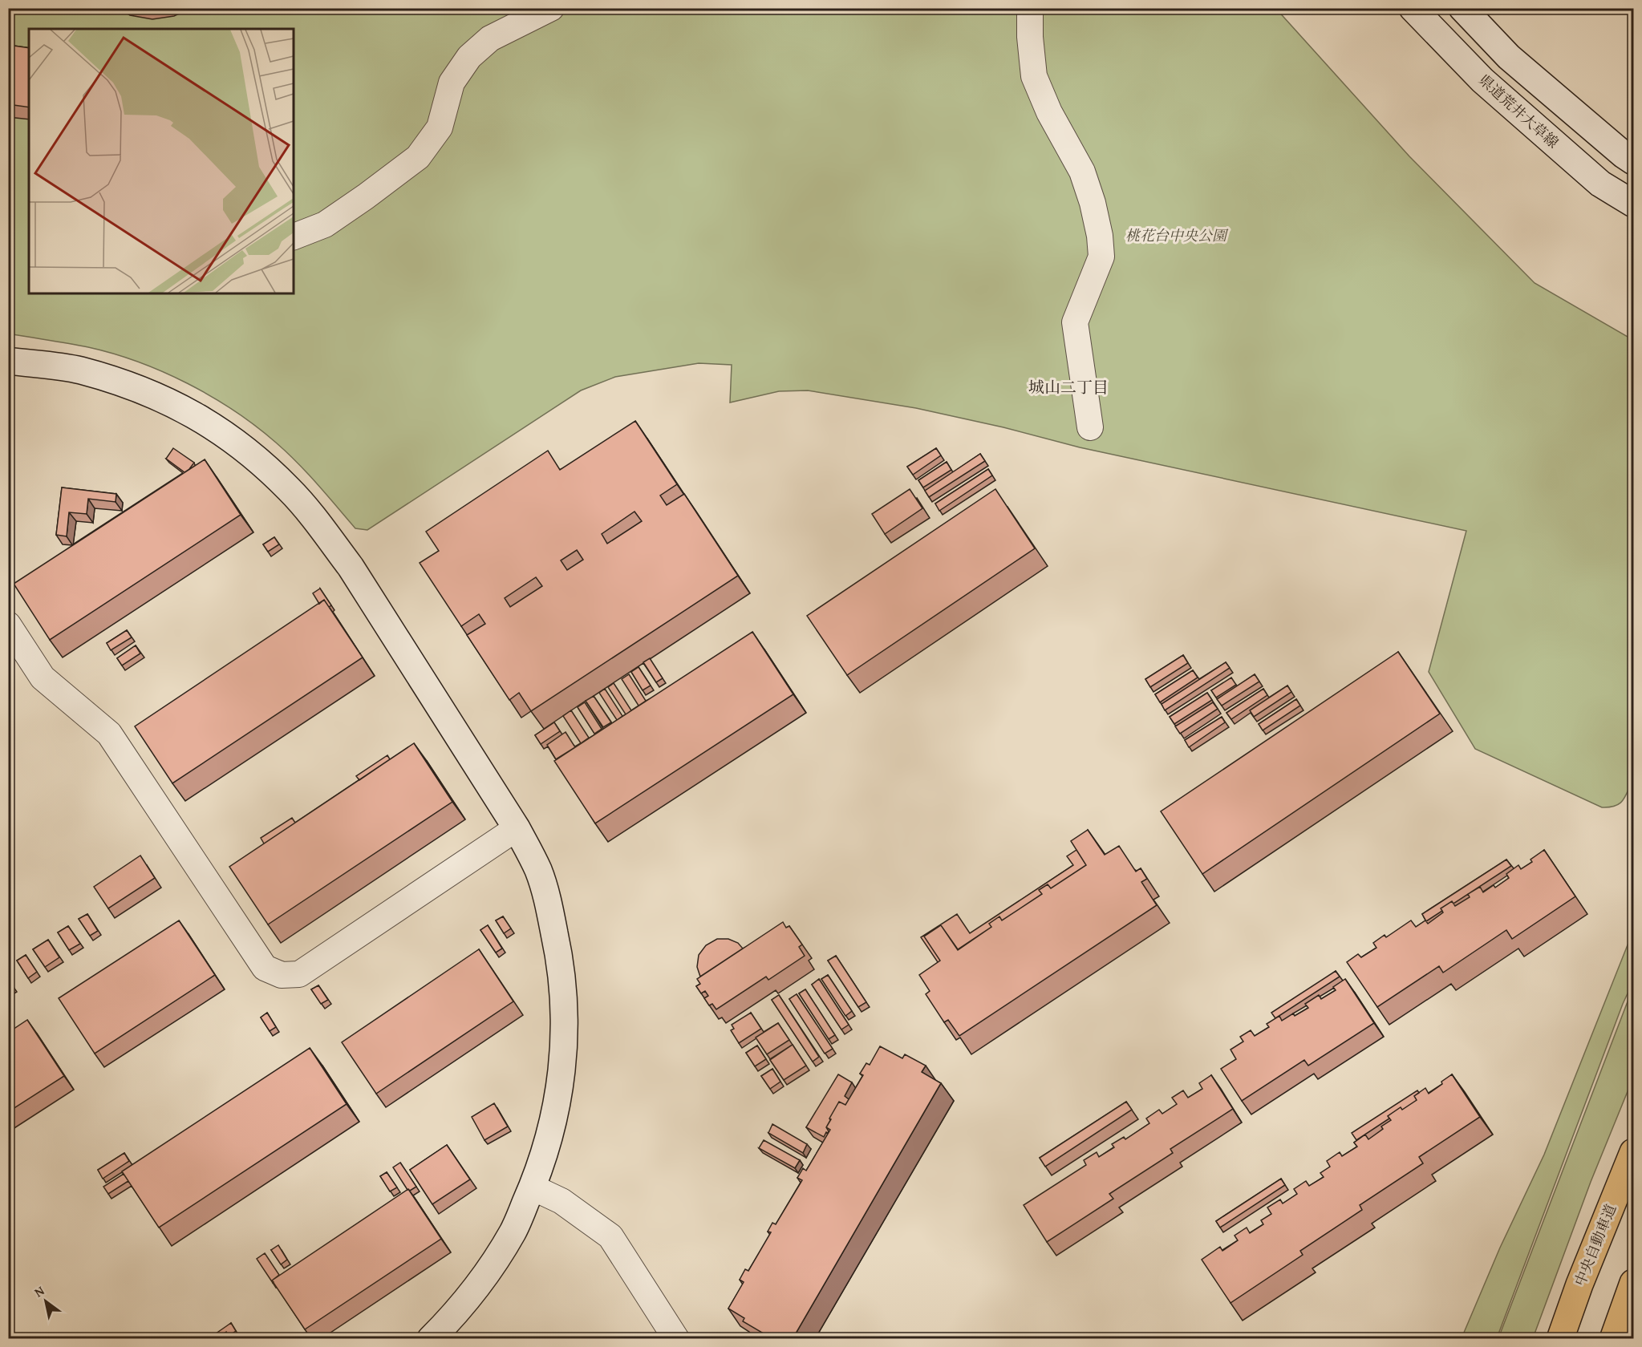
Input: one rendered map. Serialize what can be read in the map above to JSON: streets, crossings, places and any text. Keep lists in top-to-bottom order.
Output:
{
  "streets": {
    "highway": ["中央自動車道"],
    "street": ["県道荒井大草線"]
  },
  "districts": ["城山二丁目"],
  "parks": ["桃花台中央公園"],
  "north": "top left"
}
